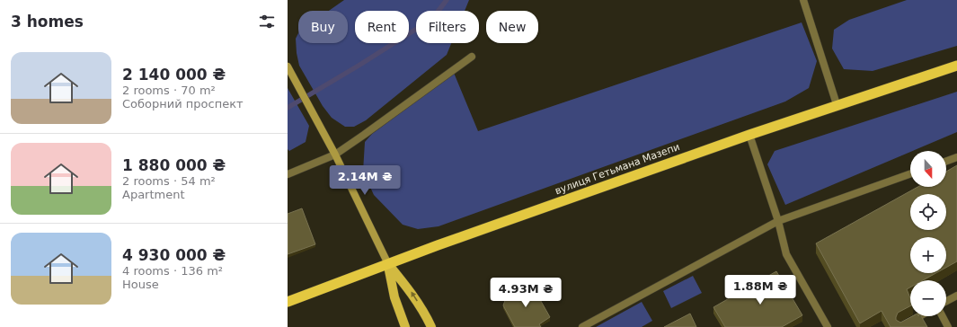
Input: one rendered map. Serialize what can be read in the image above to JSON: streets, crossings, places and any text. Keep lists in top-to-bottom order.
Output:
{
  "streets": {
    "highway": ["вулиця Гетьмана Мазепи"]
  },
  "north": "bottom",
  "page": {
    "heading": "3 homes",
    "chip": [
      "Buy",
      "Rent",
      "Filters",
      "New"
    ],
    "list": [
      {
        "name": "2 140 000 ₴",
        "note": "2 rooms · 70 m² · Соборний проспект"
      },
      {
        "name": "1 880 000 ₴",
        "note": "2 rooms · 54 m² · Apartment"
      },
      {
        "name": "4 930 000 ₴",
        "note": "4 rooms · 136 m² · House"
      }
    ],
    "map_buttons": ["+", "−"],
    "price": ["2.14M ₴", "1.88M ₴", "4.93M ₴"]
  }
}
